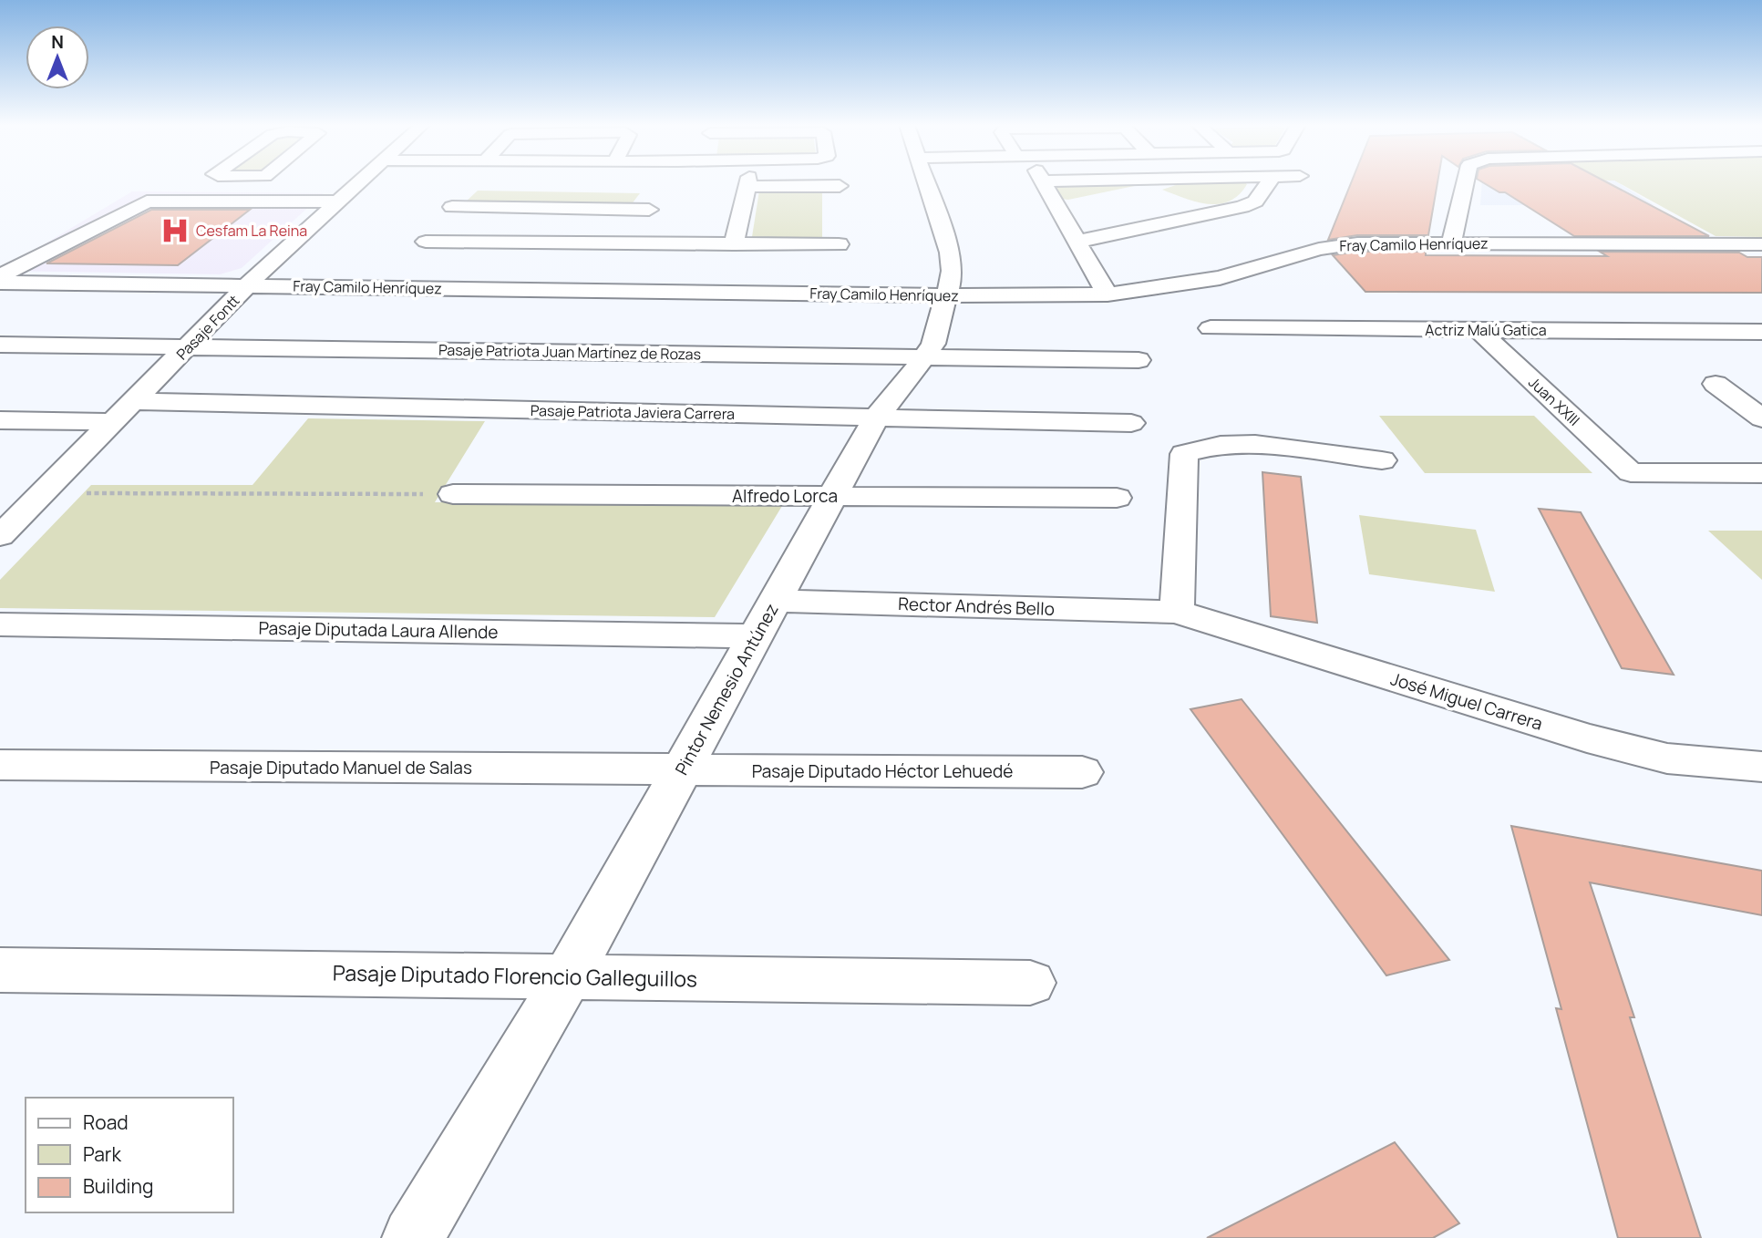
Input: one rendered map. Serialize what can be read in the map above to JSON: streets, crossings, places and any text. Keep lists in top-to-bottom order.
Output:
{
  "streets": {
    "street": [
      "Fray Camilo Henríquez",
      "Pasaje Fontt",
      "Actriz Malú Gatica",
      "Pasaje Patriota Juan Martínez de Rozas",
      "Juan XXIII",
      "Pasaje Patriota Javiera Carrera",
      "Alfredo Lorca",
      "Rector Andrés Bello",
      "Pasaje Diputada Laura Allende",
      "Pintor Nemesio Antúnez",
      "José Miguel Carrera",
      "Pasaje Diputado Manuel de Salas",
      "Pasaje Diputado Héctor Lehuedé",
      "Pasaje Diputado Florencio Galleguillos"
    ]
  },
  "crossings": [
    ["Fray Camilo Henríquez", "Pasaje Fontt"],
    ["Fray Camilo Henríquez", "Pintor Nemesio Antúnez"],
    ["Pasaje Fontt", "Pasaje Patriota Juan Martínez de Rozas"],
    ["Pasaje Fontt", "Pasaje Patriota Javiera Carrera"],
    ["Actriz Malú Gatica", "Juan XXIII"],
    ["Pasaje Patriota Juan Martínez de Rozas", "Pintor Nemesio Antúnez"],
    ["Pasaje Patriota Javiera Carrera", "Pintor Nemesio Antúnez"],
    ["Alfredo Lorca", "Pintor Nemesio Antúnez"],
    ["Rector Andrés Bello", "Pintor Nemesio Antúnez"],
    ["Rector Andrés Bello", "José Miguel Carrera"],
    ["Pasaje Diputada Laura Allende", "Pintor Nemesio Antúnez"],
    ["Pintor Nemesio Antúnez", "Pasaje Diputado Manuel de Salas"],
    ["Pintor Nemesio Antúnez", "Pasaje Diputado Héctor Lehuedé"],
    ["Pintor Nemesio Antúnez", "Pasaje Diputado Florencio Galleguillos"],
    ["Pasaje Diputado Manuel de Salas", "Pasaje Diputado Héctor Lehuedé"]
  ],
  "places": {
    "hospital": ["Cesfam La Reina"]
  },
  "legend": ["Road", "Park", "Building"],
  "north": "top"
}
